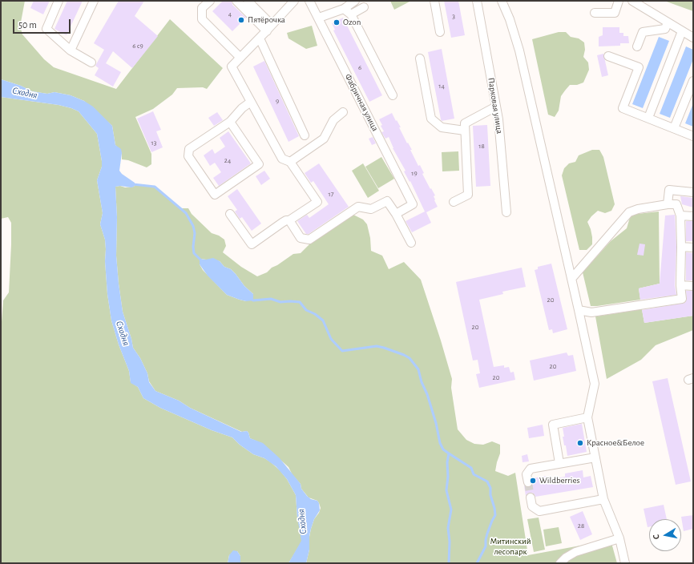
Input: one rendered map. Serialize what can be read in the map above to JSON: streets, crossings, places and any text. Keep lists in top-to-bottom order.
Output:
{
  "streets": {
    "street": ["Фабричная улица", "Парковая улица"]
  },
  "water": ["Сходня"],
  "parks": ["Митинский лесопарк"],
  "places": [
    "Пятёрочка",
    "Ozon",
    "Красное&Белое",
    "Wildberries"
  ],
  "house_numbers": [
    "4",
    "3",
    "6 с9",
    "6",
    "14",
    "9",
    "13",
    "18",
    "24",
    "19",
    "17",
    "20",
    "20",
    "20",
    "20",
    "28"
  ],
  "scale_bar": "50 m",
  "north": "left"
}
